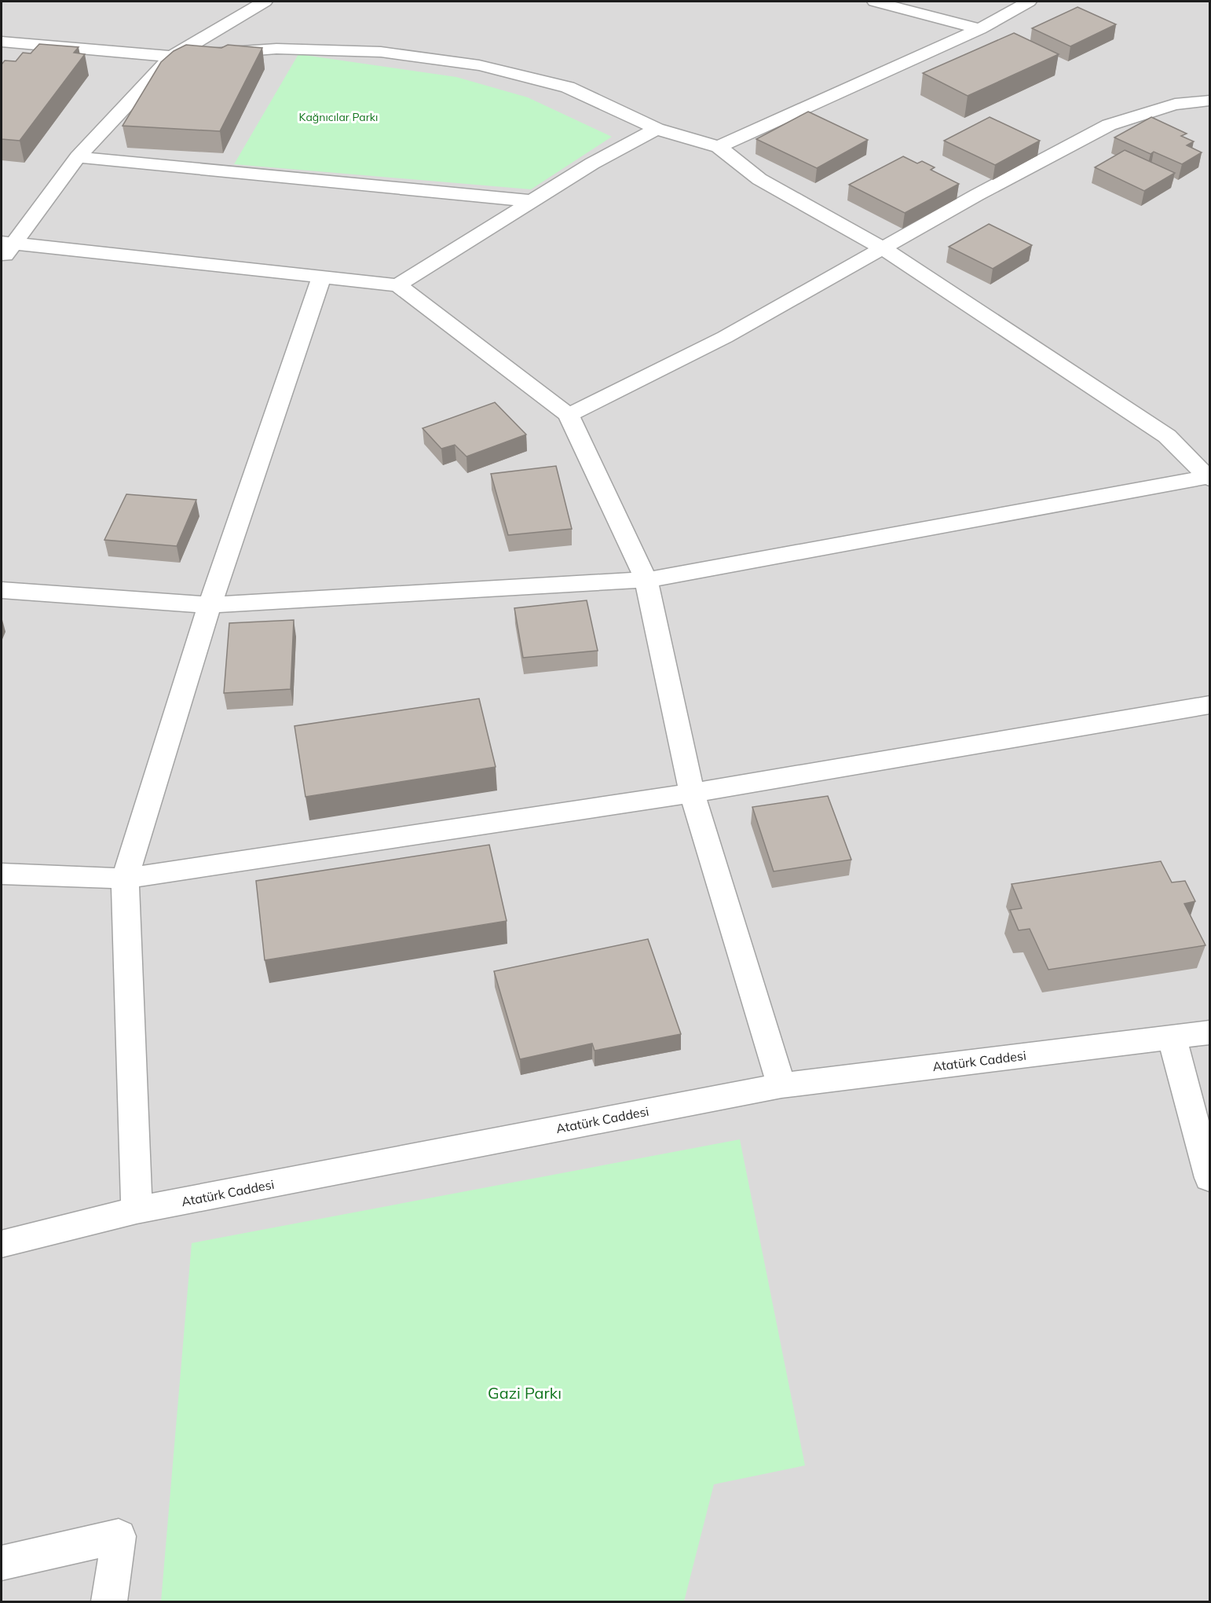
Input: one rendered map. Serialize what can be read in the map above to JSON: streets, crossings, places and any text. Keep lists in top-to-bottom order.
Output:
{
  "streets": {
    "street": ["Atatürk Caddesi"]
  },
  "parks": ["Kağnıcılar Parkı", "Gazi Parkı"]
}
